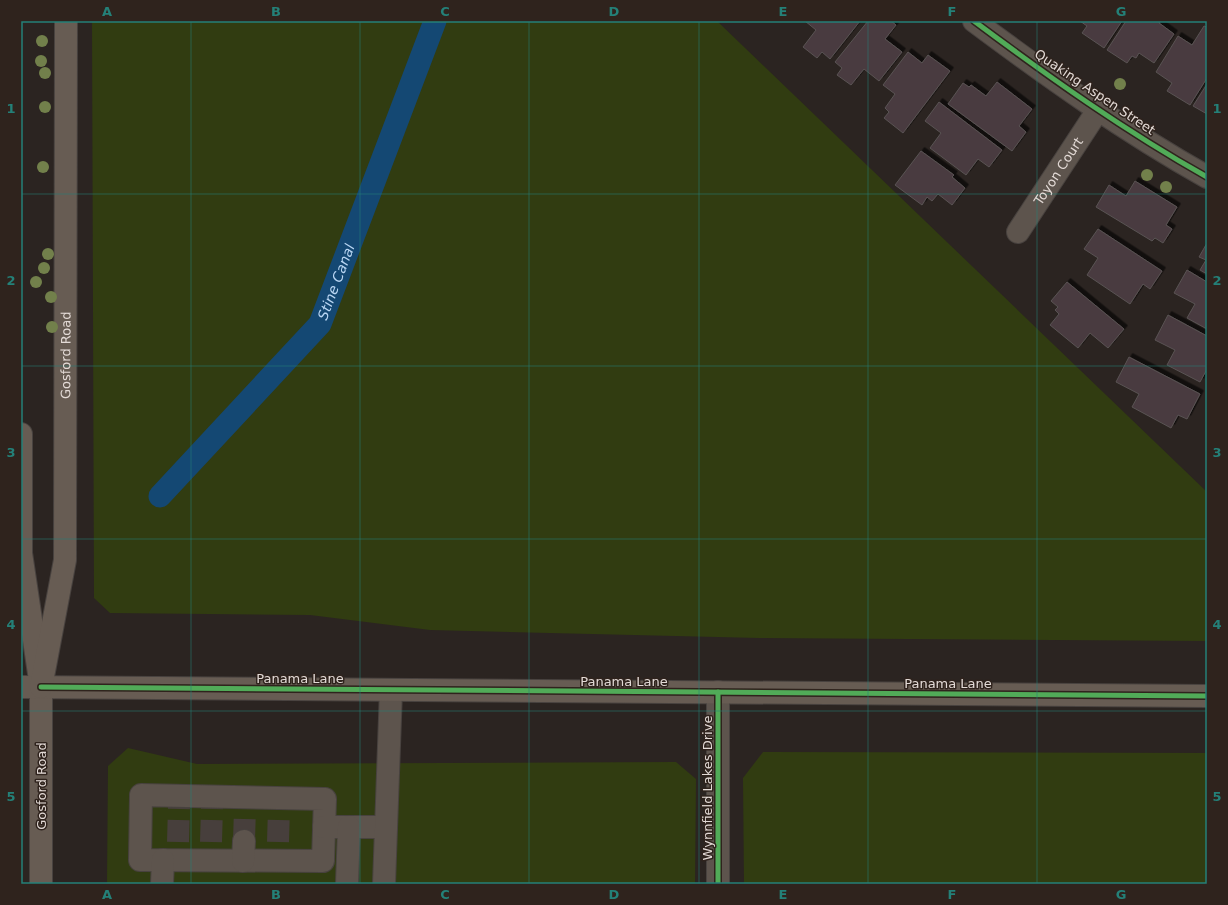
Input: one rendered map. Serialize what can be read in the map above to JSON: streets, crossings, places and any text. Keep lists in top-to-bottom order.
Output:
{
  "streets": {
    "main road": ["Gosford Road", "Panama Lane"],
    "street": ["Quaking Aspen Street", "Toyon Court", "Wynnfield Lakes Drive"]
  },
  "crossings": [
    ["Quaking Aspen Street", "Toyon Court"],
    ["Gosford Road", "Panama Lane"],
    ["Panama Lane", "Wynnfield Lakes Drive"]
  ],
  "water": ["Stine Canal"],
  "grid": {
    "columns": [
      "A",
      "B",
      "C",
      "D",
      "E",
      "F",
      "G"
    ],
    "rows": [
      "1",
      "2",
      "3",
      "4",
      "5"
    ]
  }
}
